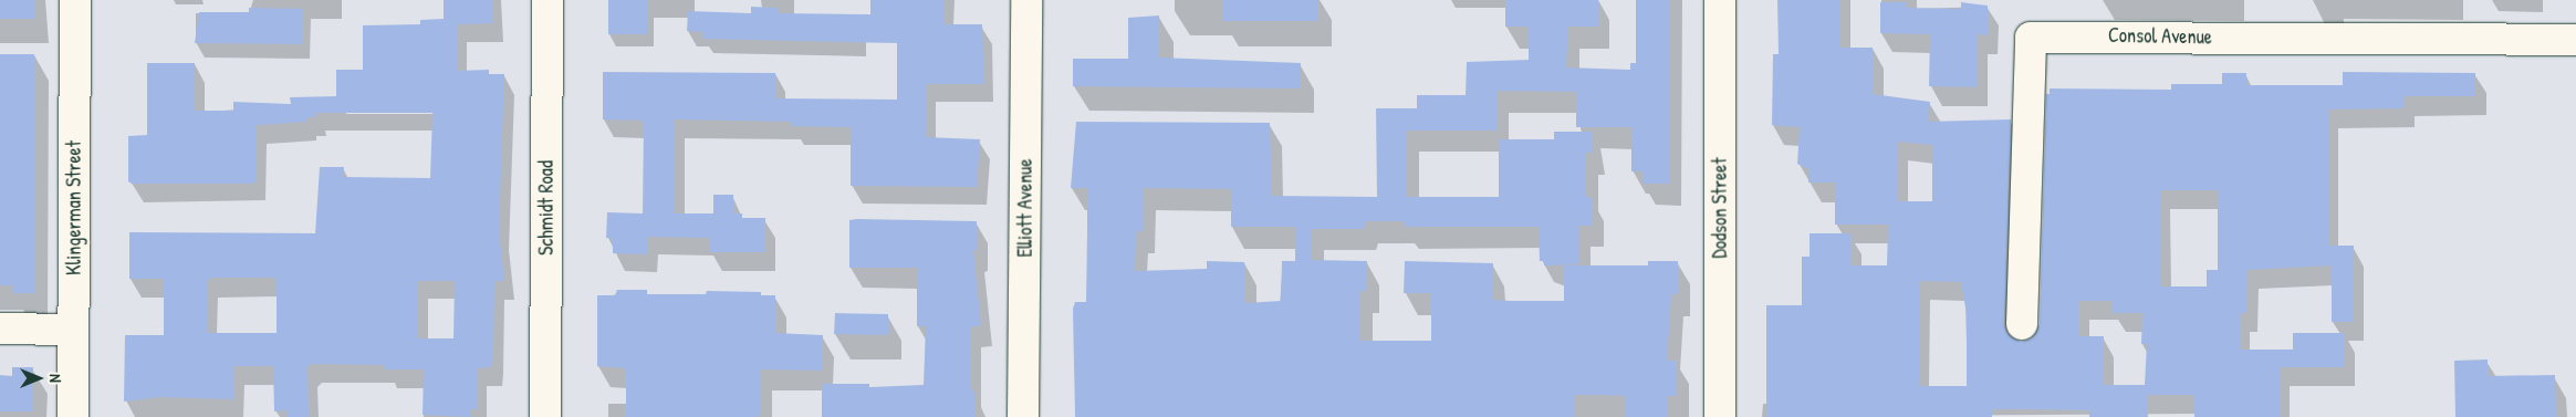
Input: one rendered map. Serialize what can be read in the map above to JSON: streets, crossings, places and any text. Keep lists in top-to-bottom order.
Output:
{
  "streets": {
    "street": [
      "Consol Avenue",
      "Klingerman Street",
      "Schmidt Road",
      "Elliott Avenue",
      "Dodson Street"
    ]
  },
  "north": "right"
}
